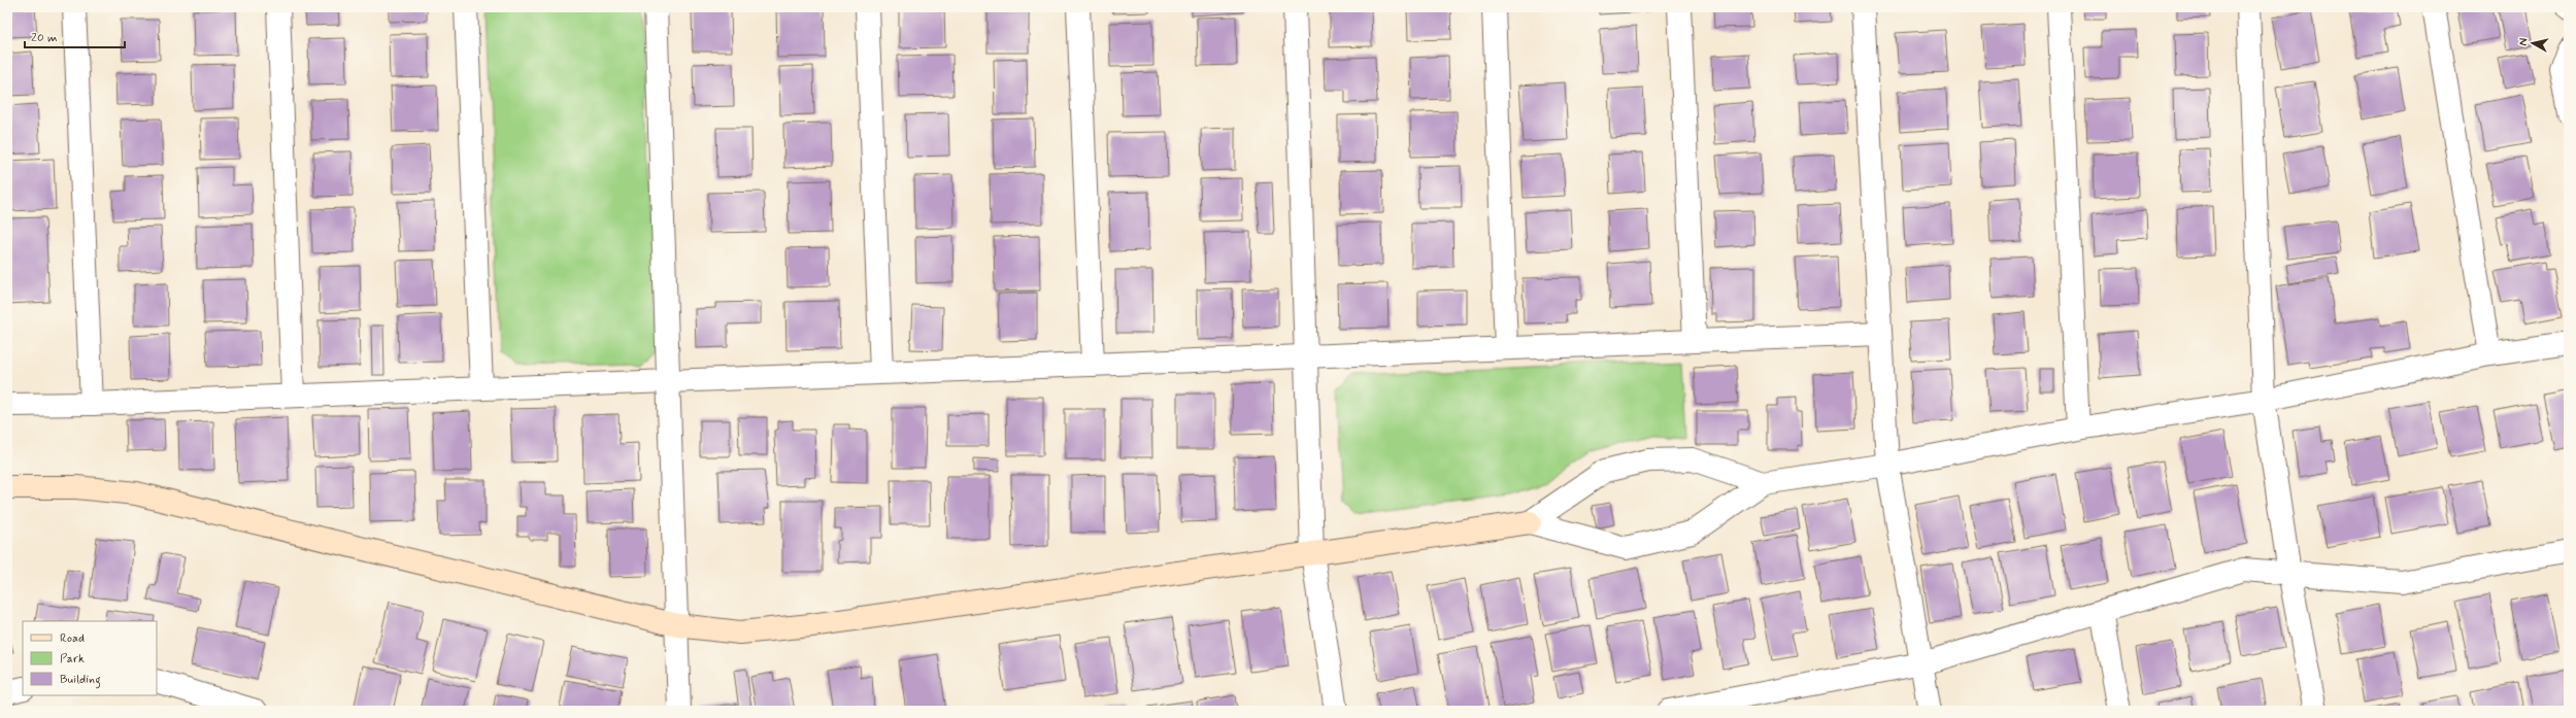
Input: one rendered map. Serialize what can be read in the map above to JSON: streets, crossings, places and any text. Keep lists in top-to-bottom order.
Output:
{
  "legend": ["Road", "Park", "Building"],
  "scale_bar": "20 m",
  "north": "left"
}
